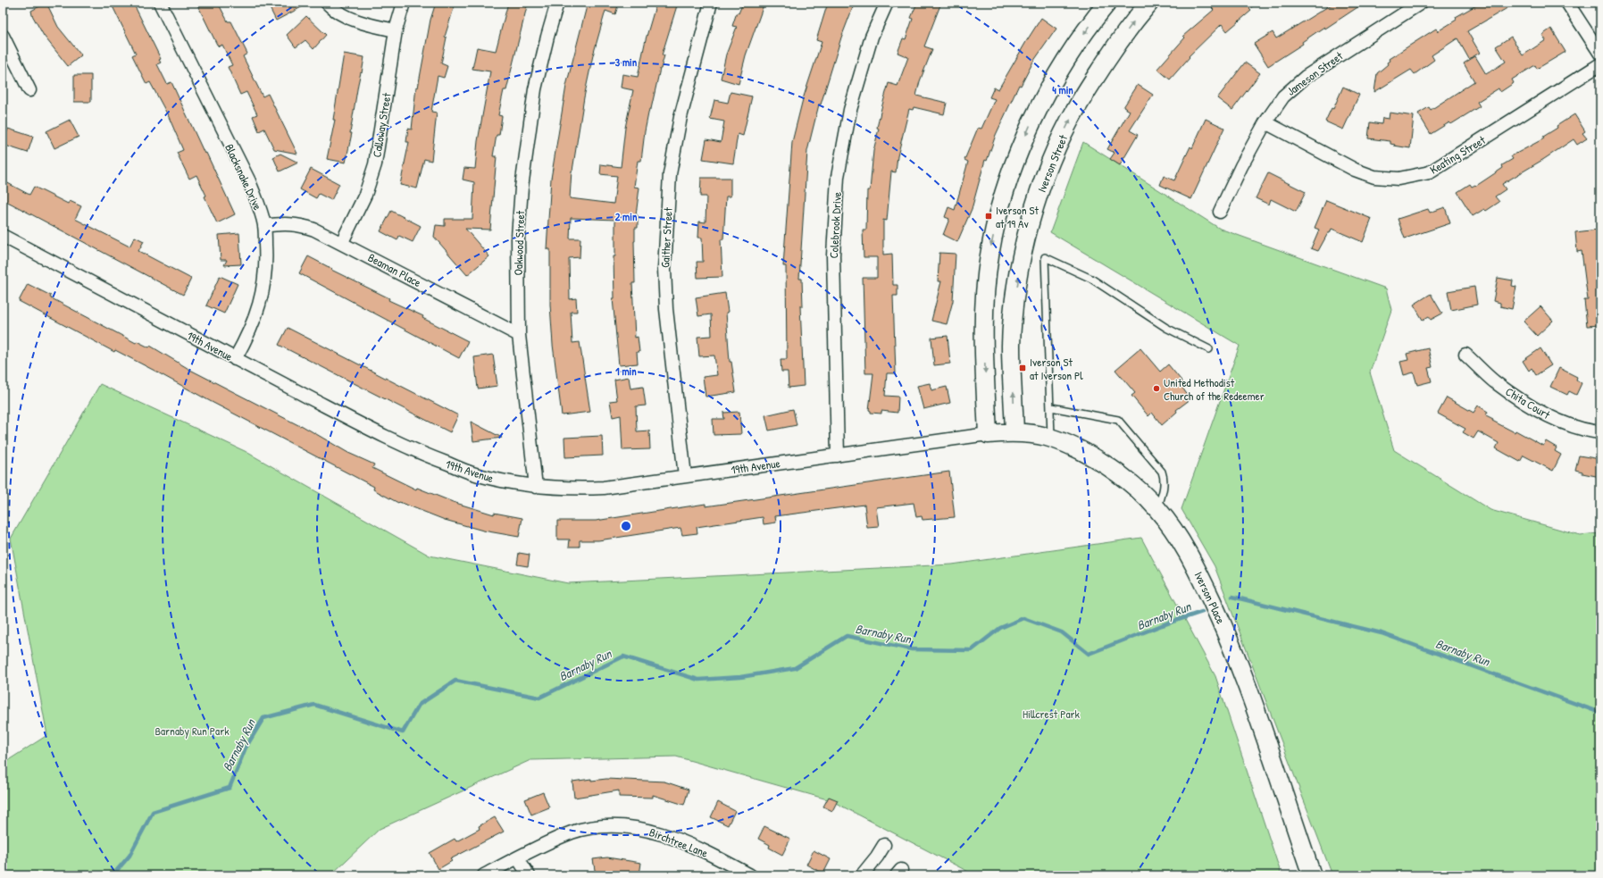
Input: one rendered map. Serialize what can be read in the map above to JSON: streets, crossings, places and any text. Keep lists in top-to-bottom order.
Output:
{
  "streets": {
    "main road": ["Iverson Street", "Iverson Place"],
    "street": [
      "Jameson Street",
      "Calloway Street",
      "Keating Street",
      "Blacksnake Drive",
      "Colebrook Drive",
      "Gaither Street",
      "Oakwood Street",
      "Beaman Place",
      "19th Avenue",
      "Chita Court",
      "Birchtree Lane"
    ]
  },
  "crossings": [
    ["Jameson Street", "Keating Street"],
    ["Calloway Street", "Beaman Place"],
    ["Iverson Street", "Iverson Place"],
    ["Blacksnake Drive", "Beaman Place"],
    ["Blacksnake Drive", "19th Avenue"],
    ["Colebrook Drive", "19th Avenue"],
    ["Gaither Street", "19th Avenue"],
    ["Oakwood Street", "Beaman Place"],
    ["Oakwood Street", "19th Avenue"],
    ["19th Avenue", "Iverson Place"]
  ],
  "water": ["Barnaby Run"],
  "parks": ["Hillcrest Park", "Barnaby Run Park"],
  "places": {
    "transit": ["Iverson St at 19 Av", "Iverson St at Iverson Pl"],
    "other": ["United Methodist Church of the Redeemer"]
  },
  "rings": [
    "3 min",
    "4 min",
    "2 min",
    "1 min"
  ]
}
